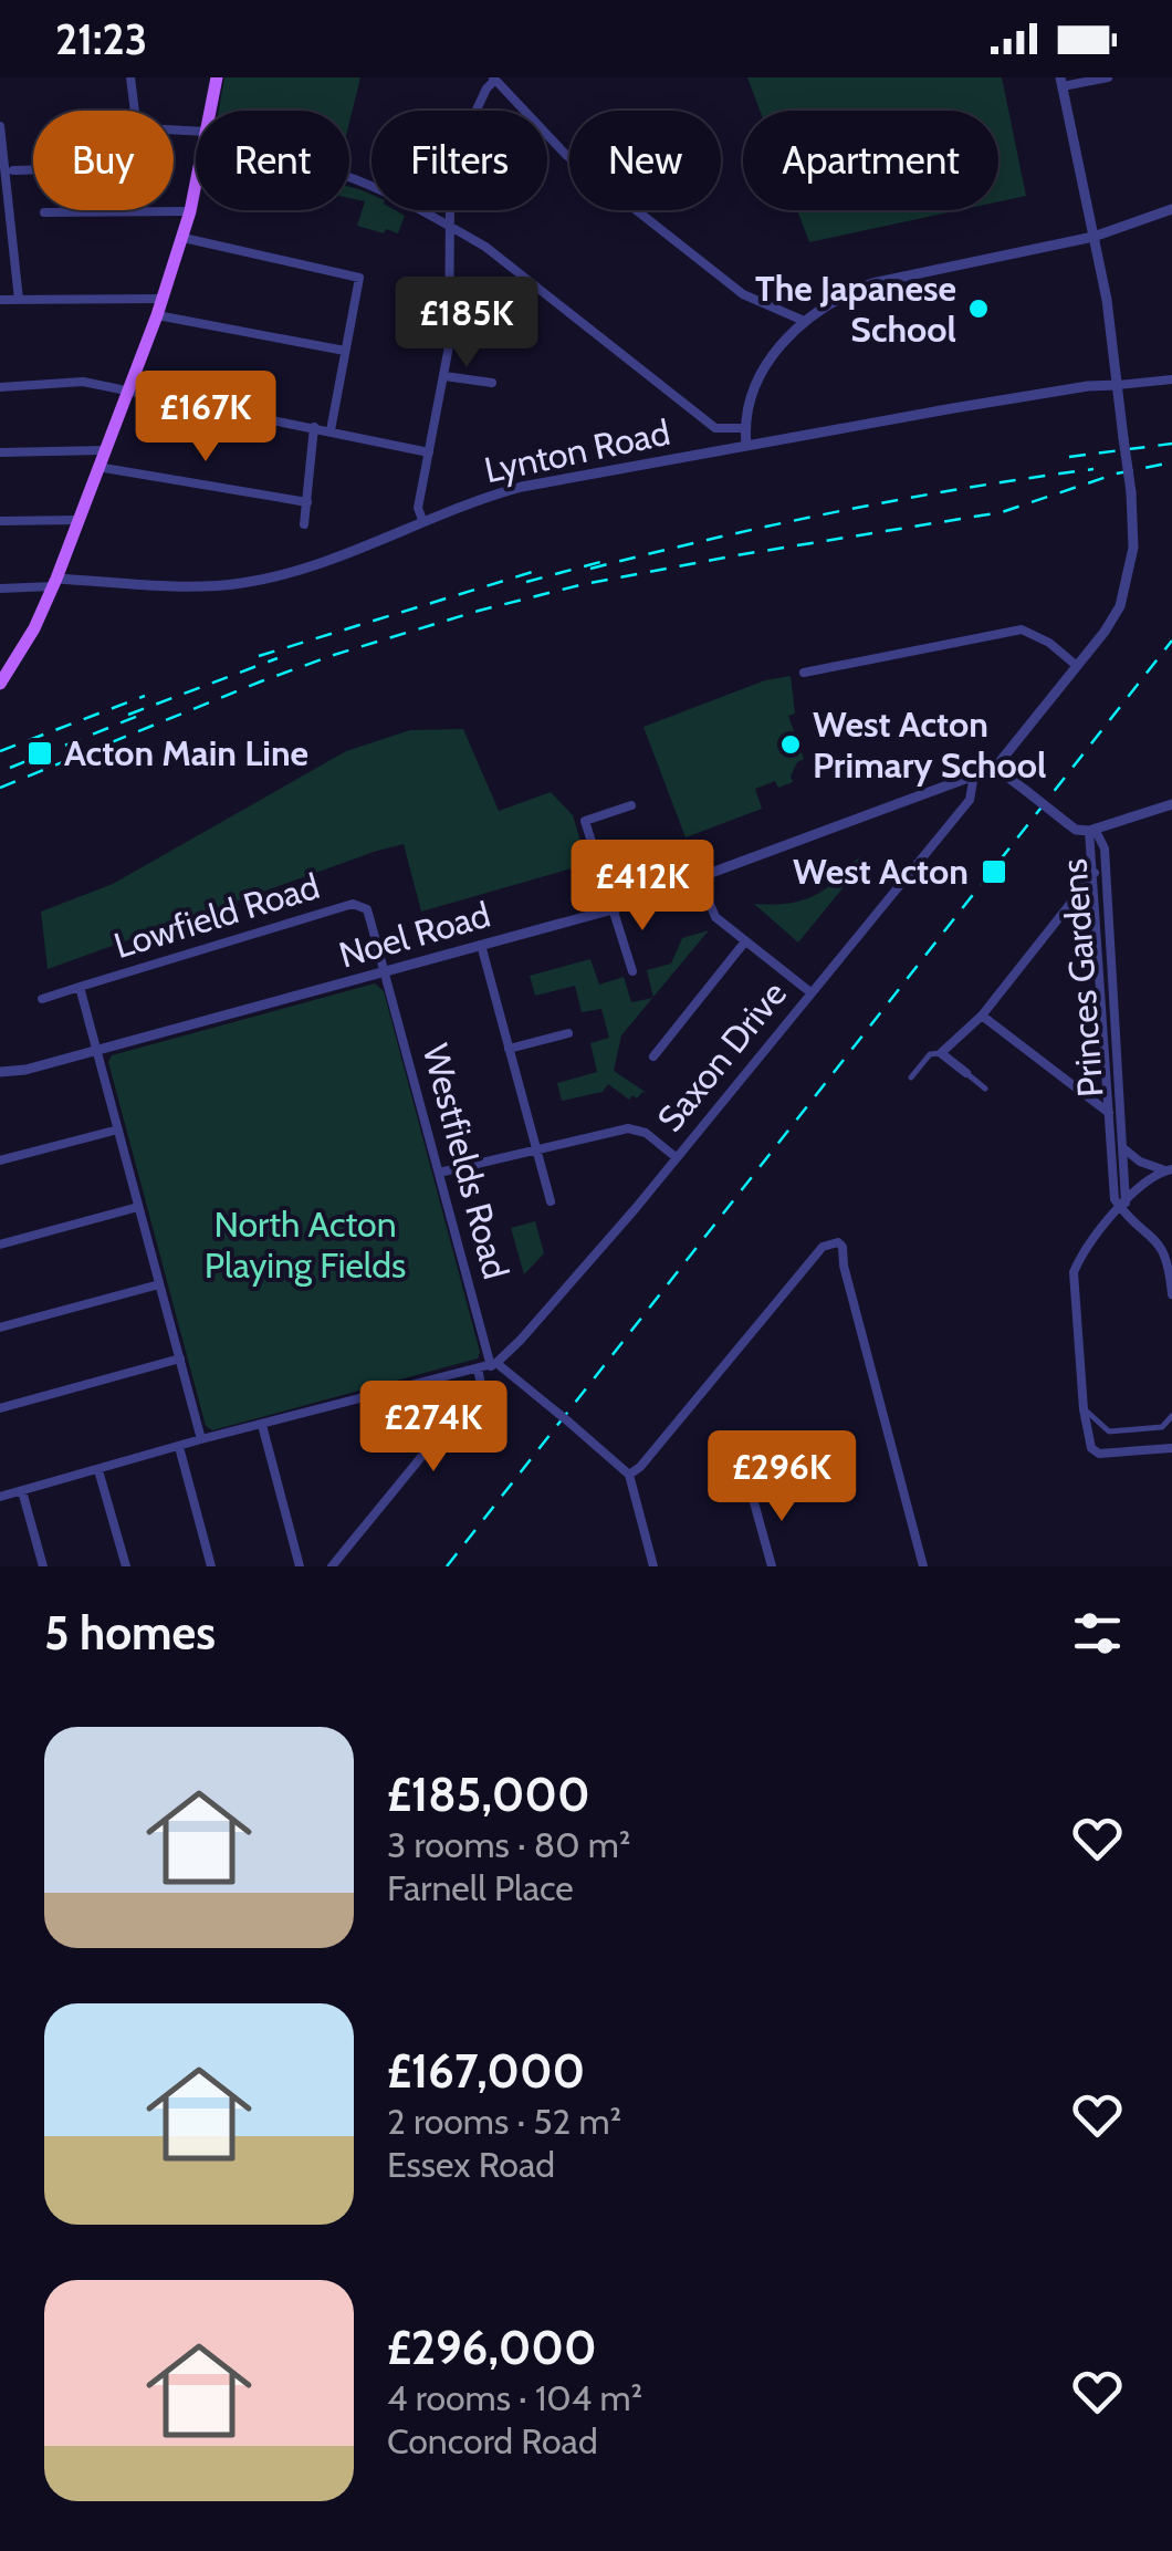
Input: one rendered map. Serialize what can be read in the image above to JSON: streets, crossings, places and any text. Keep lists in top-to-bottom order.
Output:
{
  "streets": {
    "street": [
      "Lynton Road",
      "Lowfield Road",
      "Noel Road",
      "Princes Gardens",
      "Saxon Drive",
      "Westfields Road"
    ]
  },
  "crossings": [
    ["Lowfield Road", "Noel Road"],
    ["Lowfield Road", "Westfields Road"],
    ["Noel Road", "Saxon Drive"],
    ["Noel Road", "Westfields Road"],
    ["Saxon Drive", "Westfields Road"]
  ],
  "parks": ["North Acton Playing Fields"],
  "places": {
    "other": ["The Japanese School", "West Acton Primary School"],
    "transit": ["Acton Main Line", "West Acton"]
  },
  "page": {
    "status": "21:23",
    "chip": [
      "Buy",
      "Rent",
      "Filters",
      "New",
      "Apartment"
    ],
    "price": [
      "£185K",
      "£167K",
      "£412K",
      "£274K",
      "£296K"
    ],
    "heading": "5 homes",
    "list": [
      {
        "name": "£185,000",
        "note": "3 rooms · 80 m² · Farnell Place"
      },
      {
        "name": "£167,000",
        "note": "2 rooms · 52 m² · Essex Road"
      },
      {
        "name": "£296,000",
        "note": "4 rooms · 104 m² · Concord Road"
      }
    ]
  }
}
